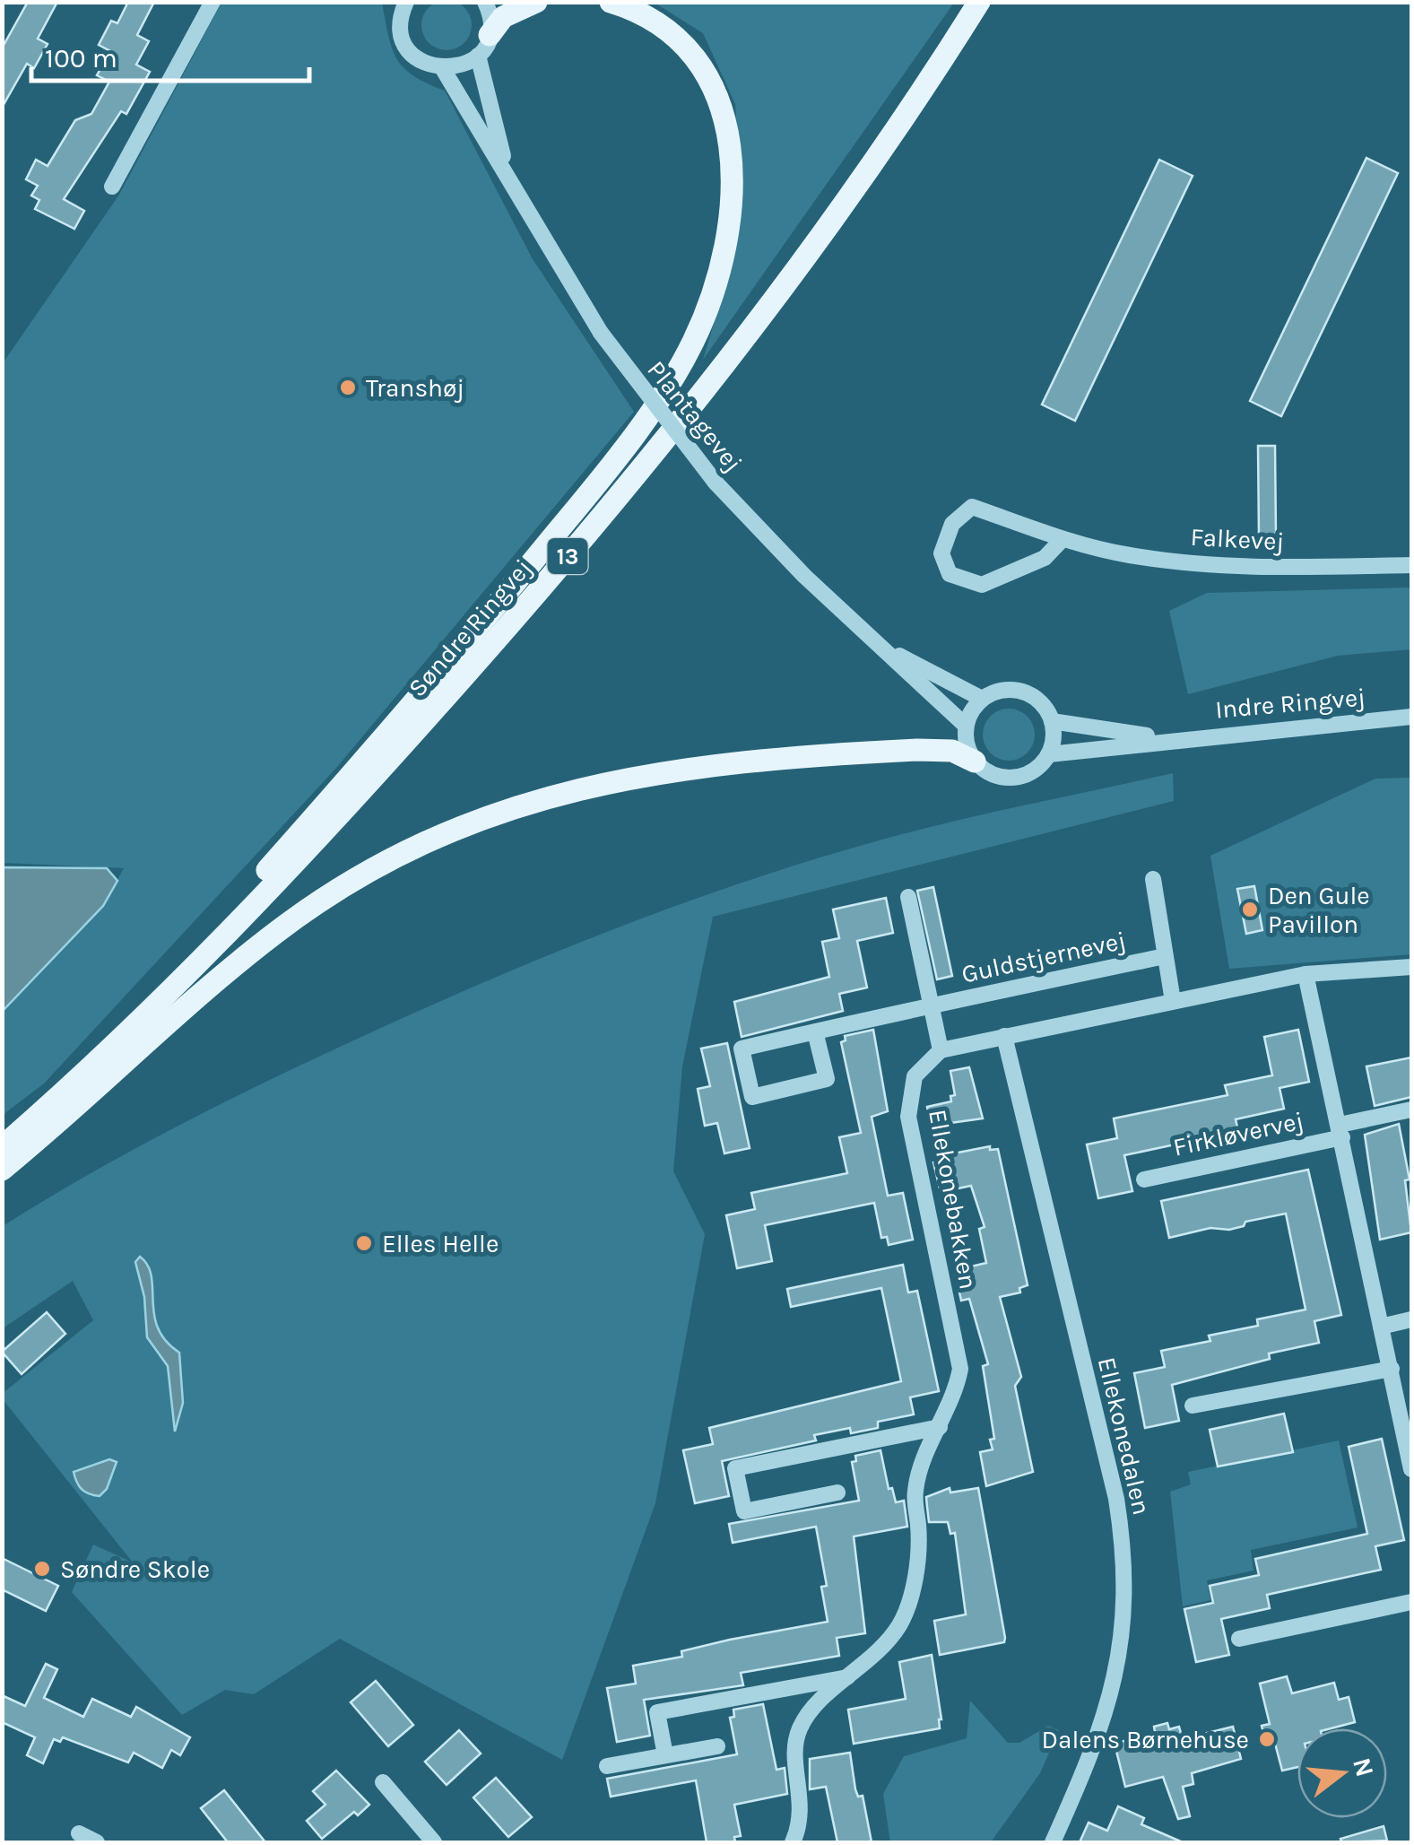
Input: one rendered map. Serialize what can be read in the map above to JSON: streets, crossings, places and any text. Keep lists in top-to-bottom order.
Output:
{
  "streets": {
    "main road": ["13", "Søndre Ringvej"],
    "street": [
      "Plantagevej",
      "Falkevej",
      "Indre Ringvej",
      "Guldstjernevej",
      "Firkløvervej",
      "Ellekonebakken",
      "Ellekonedalen"
    ]
  },
  "crossings": [
    ["Plantagevej", "Indre Ringvej"],
    ["Guldstjernevej", "Ellekonebakken"]
  ],
  "places": [
    "Transhøj",
    "Den Gule Pavillon",
    "Elles Helle",
    "Søndre Skole",
    "Dalens Børnehuse"
  ],
  "scale_bar": "100 m",
  "north": "right"
}
